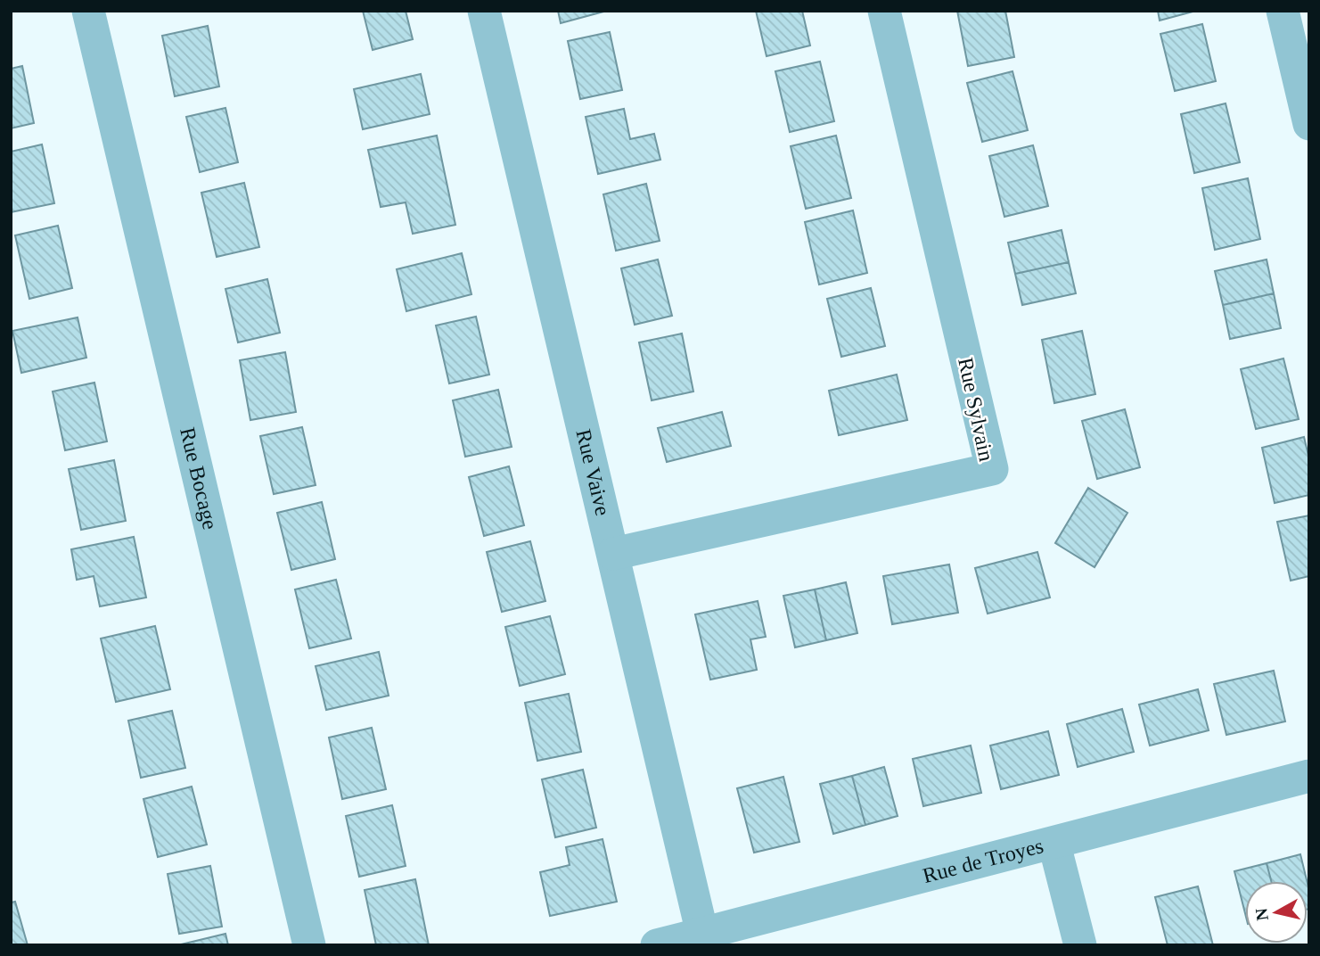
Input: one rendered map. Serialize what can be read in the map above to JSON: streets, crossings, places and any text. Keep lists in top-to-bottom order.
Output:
{
  "streets": {
    "street": [
      "Rue Sylvain",
      "Rue Vaive",
      "Rue Bocage",
      "Rue de Troyes"
    ]
  },
  "crossings": [
    ["Rue Sylvain", "Rue Vaive"],
    ["Rue Vaive", "Rue de Troyes"]
  ],
  "north": "left"
}
